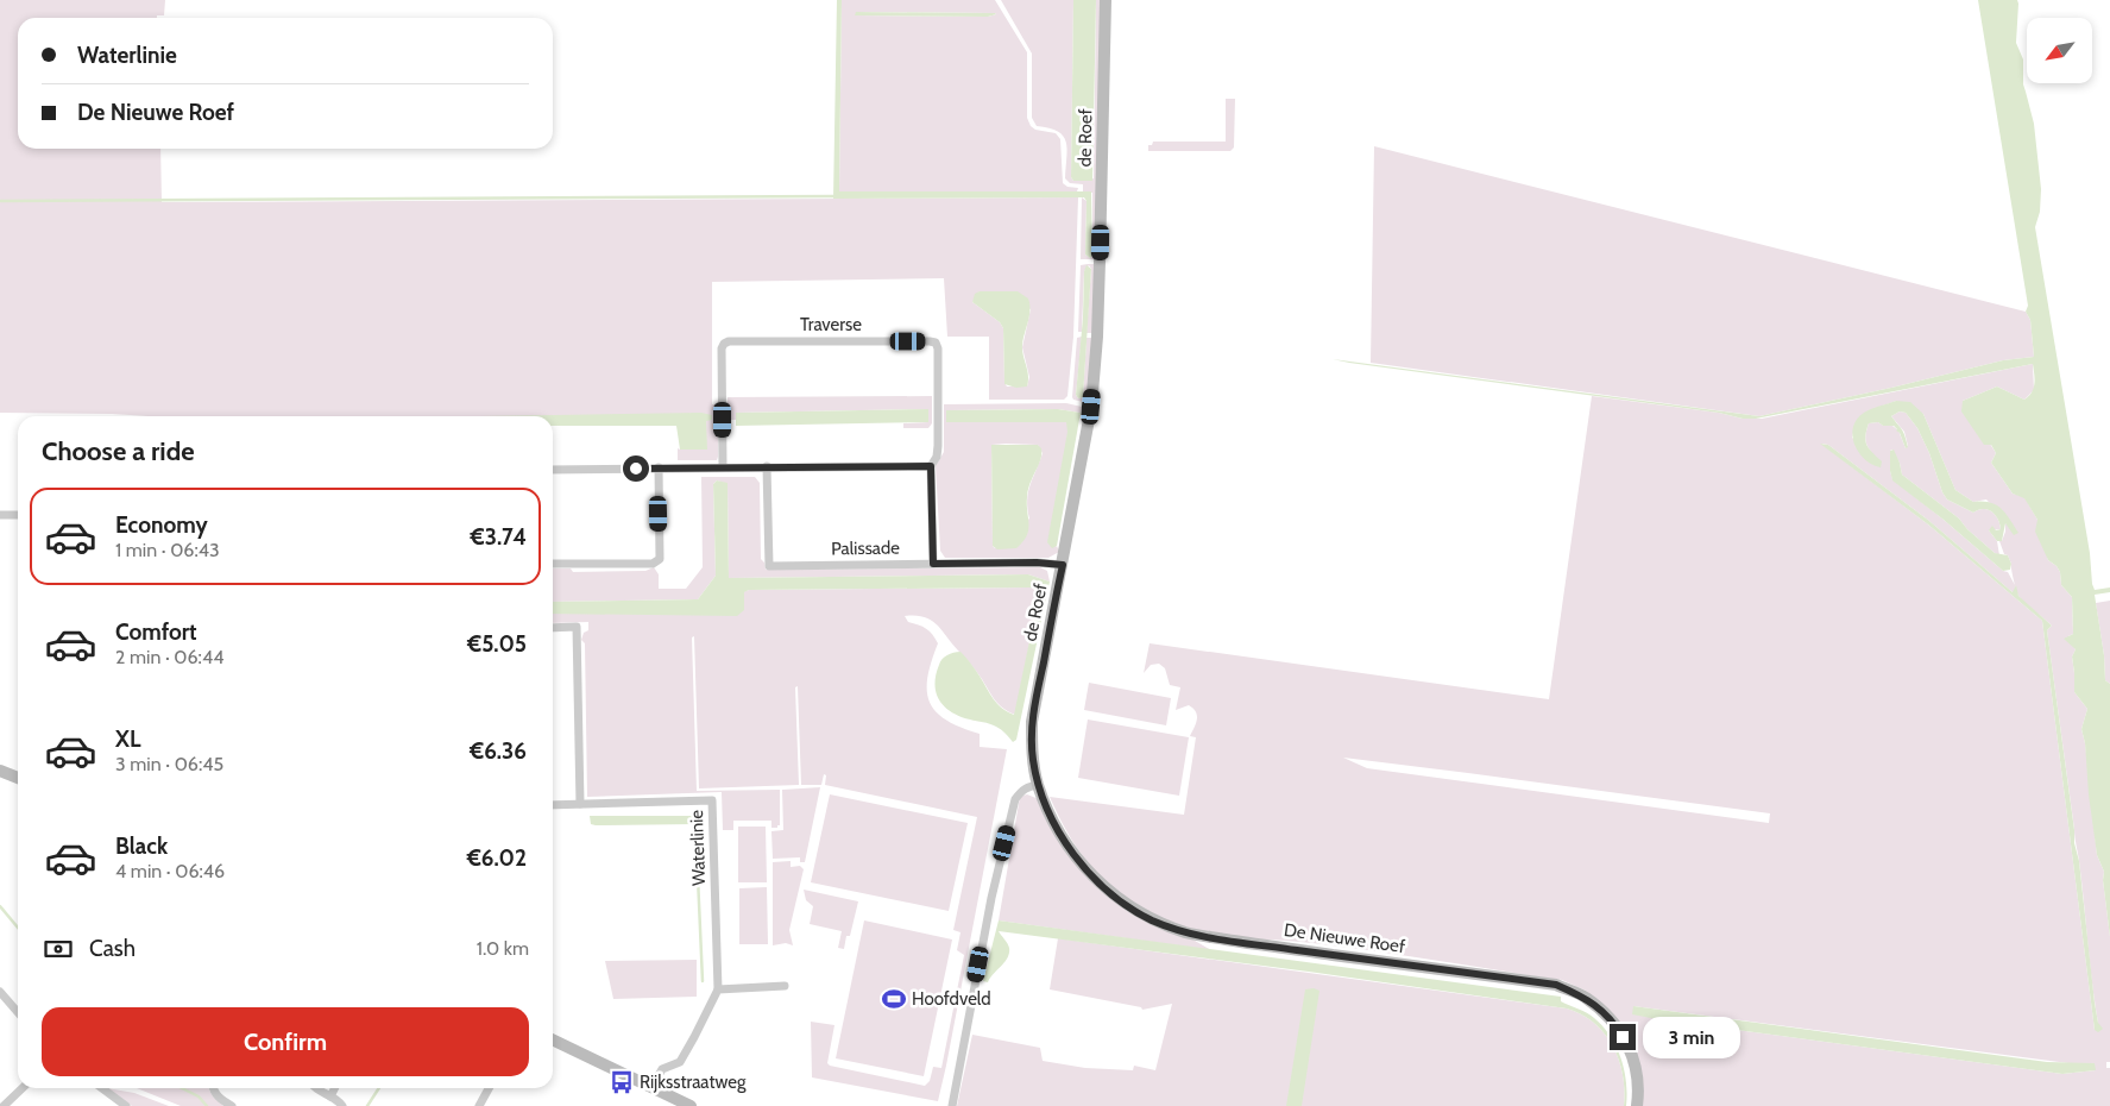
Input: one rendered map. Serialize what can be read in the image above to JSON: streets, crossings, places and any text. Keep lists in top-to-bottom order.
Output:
{
  "streets": {
    "street": [
      "de Roef",
      "Traverse",
      "Palissade",
      "Waterlinie",
      "De Nieuwe Roef"
    ]
  },
  "crossings": [
    ["de Roef", "Palissade"],
    ["de Roef", "De Nieuwe Roef"]
  ],
  "places": {
    "sports": ["Hoofdveld"],
    "bus stop": ["Rijksstraatweg"]
  },
  "north": "bottom left",
  "page": {
    "banner": ["Waterlinie", "De Nieuwe Roef"],
    "heading": "Choose a ride",
    "list": [
      {
        "name": "Economy",
        "note": "1 min · 06:43",
        "value": "€3.74"
      },
      {
        "name": "Comfort",
        "note": "2 min · 06:44",
        "value": "€5.05"
      },
      {
        "name": "XL",
        "note": "3 min · 06:45",
        "value": "€6.36"
      },
      {
        "name": "Black",
        "note": "4 min · 06:46",
        "value": "€6.02"
      }
    ],
    "pay": ["Cash", "1.0 km"],
    "buttons": "Confirm",
    "bubble": "3 min"
  }
}
